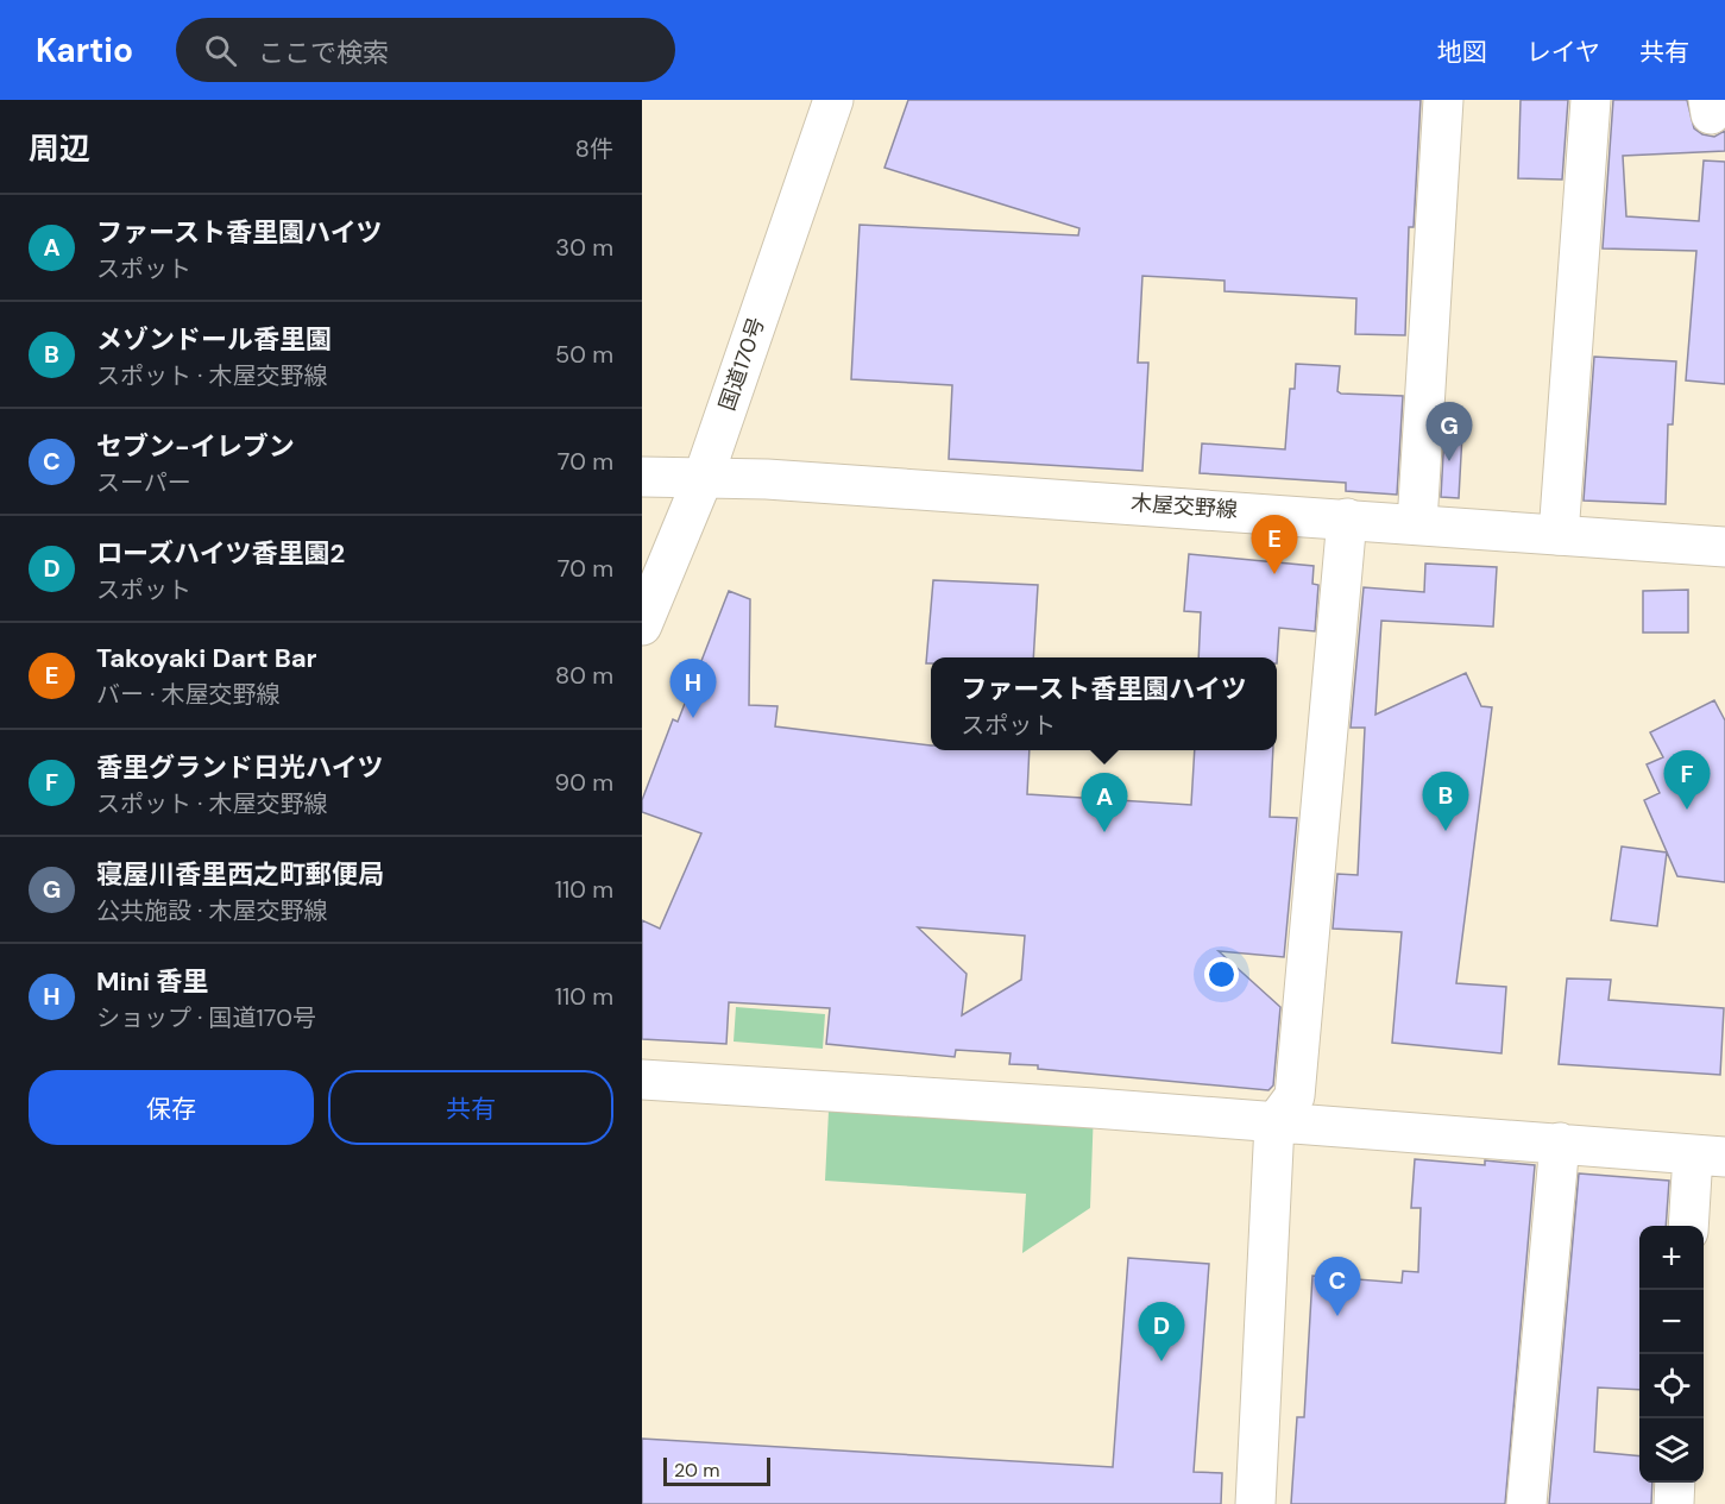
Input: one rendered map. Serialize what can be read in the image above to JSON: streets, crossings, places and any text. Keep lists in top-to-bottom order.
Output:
{
  "streets": {
    "main road": ["国道170号", "木屋交野線"]
  },
  "crossings": [
    ["国道170号", "木屋交野線"]
  ],
  "scale_bar": "20 m",
  "page": {
    "header": "Kartio",
    "search": "ここで検索",
    "nav": ["地図", "レイヤ", "共有"],
    "heading": ["周辺", "8件"],
    "list": [
      {
        "mark": "A",
        "name": "ファースト香里園ハイツ",
        "note": "スポット",
        "value": "30 m"
      },
      {
        "mark": "B",
        "name": "メゾンドール香里園",
        "note": "スポット · 木屋交野線",
        "value": "50 m"
      },
      {
        "mark": "C",
        "name": "セブン-イレブン",
        "note": "スーパー",
        "value": "70 m"
      },
      {
        "mark": "D",
        "name": "ローズハイツ香里園2",
        "note": "スポット",
        "value": "70 m"
      },
      {
        "mark": "E",
        "name": "Takoyaki Dart Bar",
        "note": "バー · 木屋交野線",
        "value": "80 m"
      },
      {
        "mark": "F",
        "name": "香里グランド日光ハイツ",
        "note": "スポット · 木屋交野線",
        "value": "90 m"
      },
      {
        "mark": "G",
        "name": "寝屋川香里西之町郵便局",
        "note": "公共施設 · 木屋交野線",
        "value": "110 m"
      },
      {
        "mark": "H",
        "name": "Mini 香里",
        "note": "ショップ · 国道170号",
        "value": "110 m"
      }
    ],
    "pins": [
      "G",
      "E",
      "H",
      "F",
      "B",
      "A",
      "C",
      "D"
    ],
    "popup": ["ファースト香里園ハイツ", "スポット"],
    "buttons": ["保存", "共有"],
    "map_buttons": ["+", "−"],
    "scale": "20 m"
  }
}
